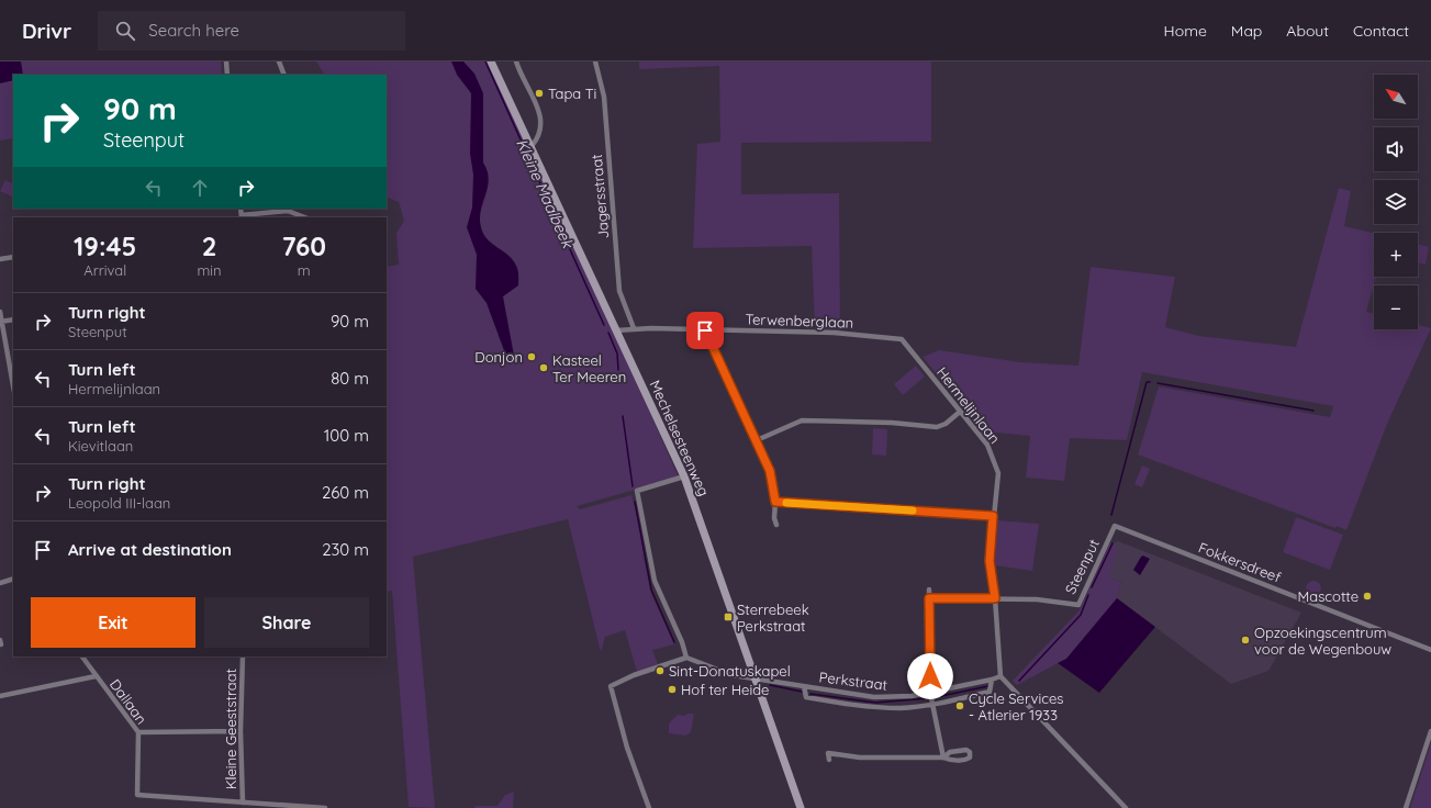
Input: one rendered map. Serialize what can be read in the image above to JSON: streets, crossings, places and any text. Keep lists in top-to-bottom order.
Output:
{
  "streets": {
    "main road": ["Mechelsesteenweg"],
    "street": [
      "Jagersstraat",
      "Terwenberglaan",
      "Hermelijnlaan",
      "Fokkersdreef",
      "Steenput",
      "Perkstraat",
      "Dallaan",
      "Kleine Geeststraat"
    ]
  },
  "crossings": [
    ["Jagersstraat", "Terwenberglaan"],
    ["Terwenberglaan", "Hermelijnlaan"],
    ["Terwenberglaan", "Mechelsesteenweg"],
    ["Hermelijnlaan", "Steenput"],
    ["Hermelijnlaan", "Perkstraat"],
    ["Mechelsesteenweg", "Perkstraat"],
    ["Fokkersdreef", "Steenput"],
    ["Dallaan", "Kleine Geeststraat"]
  ],
  "water": ["Kleine Maalbeek"],
  "places": {
    "other": [
      "Tapa Ti",
      "Donjon",
      "Kasteel Ter Meeren",
      "Mascotte",
      "Opzoekingscentrum voor de Wegenbouw",
      "Sint-Donatuskapel",
      "Hof ter Heide",
      "Cycle Services - Atlerier 1933"
    ],
    "transit": ["Sterrebeek Perkstraat"]
  },
  "north": "top left",
  "page": {
    "header": "Drivr",
    "search": "Search here",
    "nav": [
      "Home",
      "Map",
      "About",
      "Contact"
    ],
    "map_buttons": ["+", "−"],
    "turn": ["90 m", "Steenput"],
    "eta": [
      "19:45",
      "Arrival",
      "2",
      "min",
      "760",
      "m"
    ],
    "list": [
      {
        "name": "Turn right",
        "note": "Steenput",
        "value": "90 m"
      },
      {
        "name": "Turn left",
        "note": "Hermelijnlaan",
        "value": "80 m"
      },
      {
        "name": "Turn left",
        "note": "Kievitlaan",
        "value": "100 m"
      },
      {
        "name": "Turn right",
        "note": "Leopold III-laan",
        "value": "260 m"
      },
      {
        "name": "Arrive at destination",
        "value": "230 m"
      }
    ],
    "buttons": ["Exit", "Share"]
  }
}
